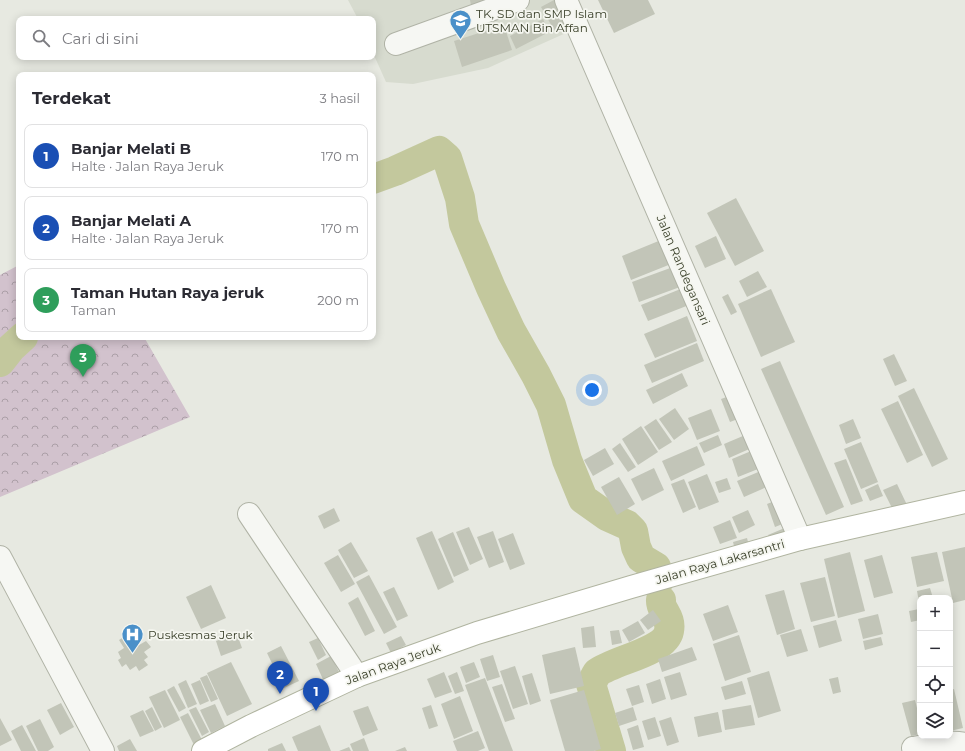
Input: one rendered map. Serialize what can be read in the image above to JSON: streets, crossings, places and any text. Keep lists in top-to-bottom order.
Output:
{
  "streets": {
    "main road": ["Jalan Raya Lakarsantri", "Jalan Raya Jeruk"],
    "street": ["Jalan Randegansari"]
  },
  "crossings": [
    ["Jalan Randegansari", "Jalan Raya Lakarsantri"],
    ["Jalan Raya Lakarsantri", "Jalan Raya Jeruk"]
  ],
  "places": {
    "school or university": ["TK, SD dan SMP Islam UTSMAN Bin Affan"],
    "hospital": ["Puskesmas Jeruk"]
  },
  "page": {
    "search": "Cari di sini",
    "heading": ["Terdekat", "3 hasil"],
    "list": [
      {
        "mark": "1",
        "name": "Banjar Melati B",
        "note": "Halte · Jalan Raya Jeruk",
        "value": "170 m"
      },
      {
        "mark": "2",
        "name": "Banjar Melati A",
        "note": "Halte · Jalan Raya Jeruk",
        "value": "170 m"
      },
      {
        "mark": "3",
        "name": "Taman Hutan Raya jeruk",
        "note": "Taman",
        "value": "200 m"
      }
    ],
    "pins": ["3", "2", "1"],
    "map_buttons": ["+", "−"]
  }
}
